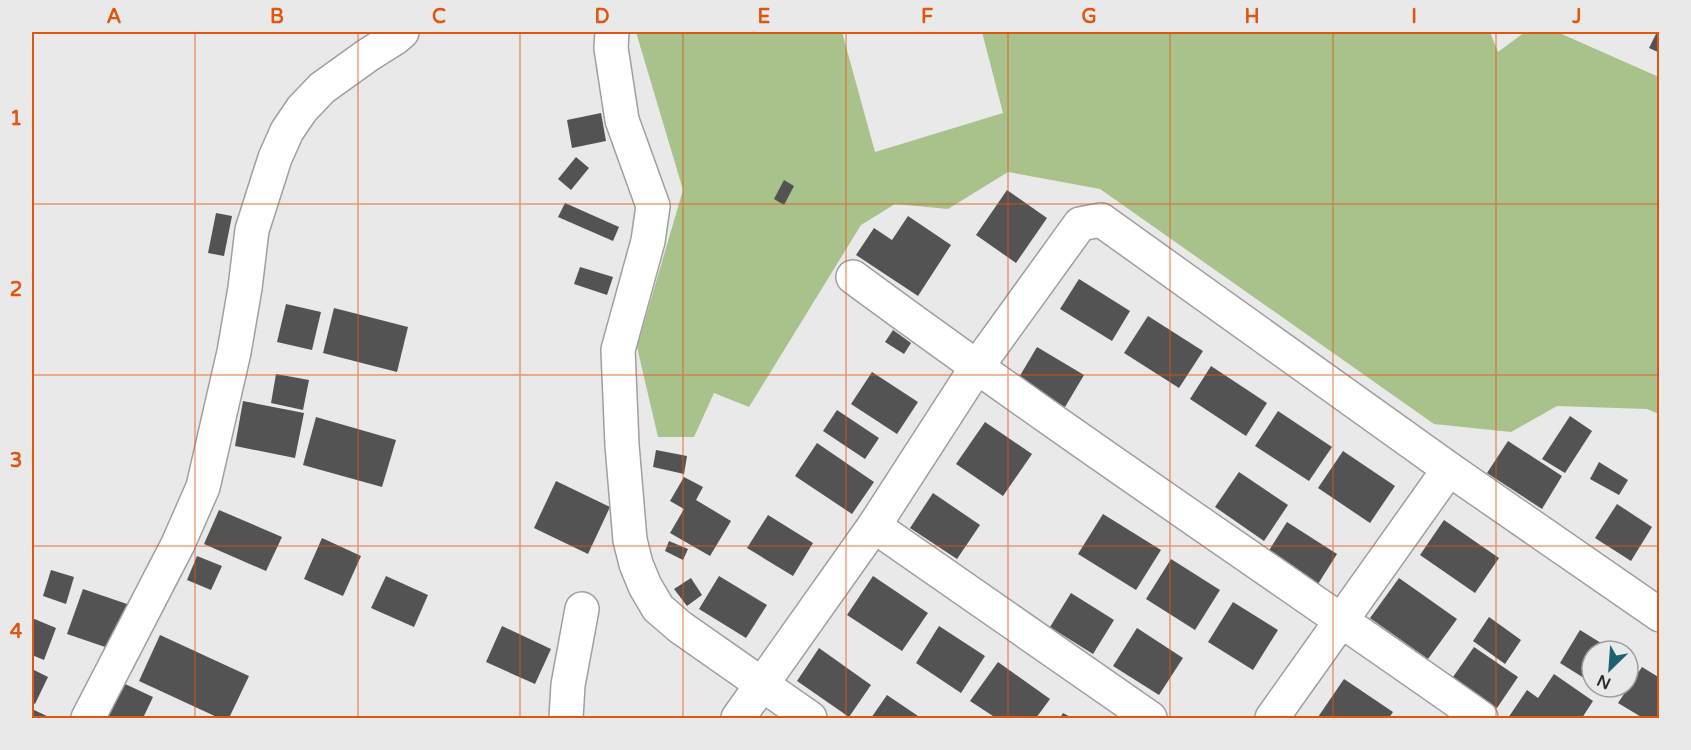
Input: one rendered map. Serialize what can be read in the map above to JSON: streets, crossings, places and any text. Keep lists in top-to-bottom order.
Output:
{
  "north": "bottom left",
  "grid": {
    "columns": [
      "A",
      "B",
      "C",
      "D",
      "E",
      "F",
      "G",
      "H",
      "I",
      "J"
    ],
    "rows": [
      "1",
      "2",
      "3",
      "4"
    ]
  }
}
